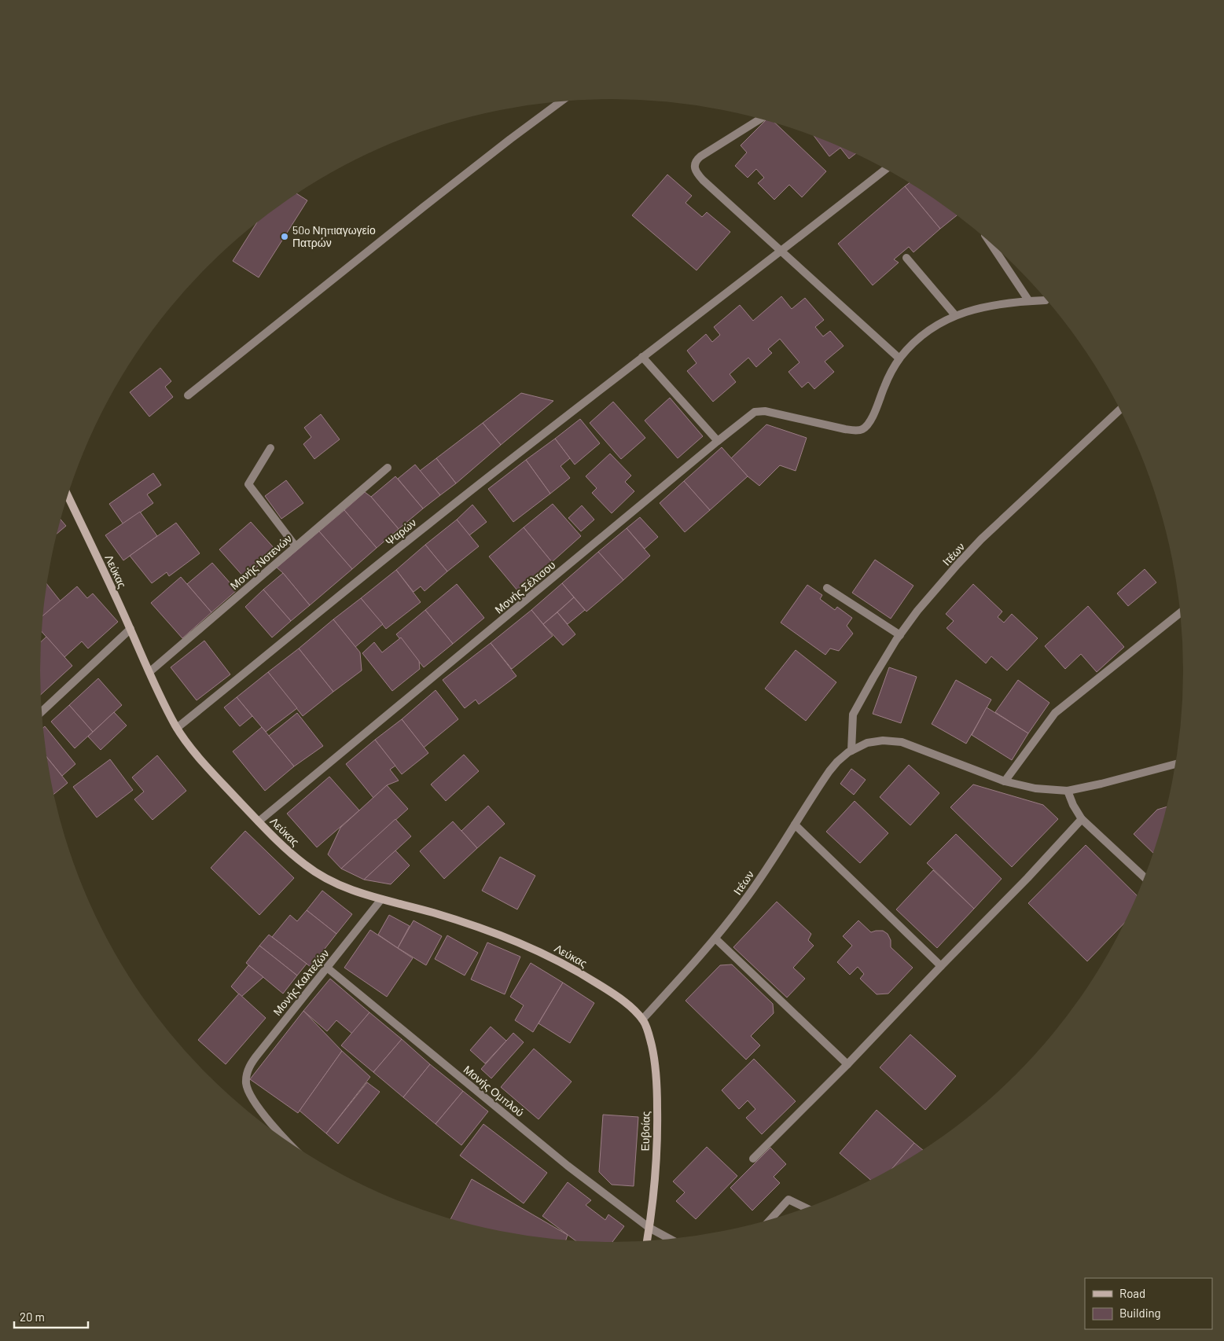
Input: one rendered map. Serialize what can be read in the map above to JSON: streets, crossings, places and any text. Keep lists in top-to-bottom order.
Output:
{
  "streets": {
    "main road": ["Λεύκας", "Ευβοίας"],
    "street": [
      "Ψαρών",
      "Ιτέων",
      "Μονής Νοτενών",
      "Μονής Σέλτσου",
      "Μονής Καλτεζών",
      "Μονής Ομπλού"
    ]
  },
  "crossings": [
    ["Ψαρών", "Λεύκας"],
    ["Ιτέων", "Λεύκας"],
    ["Ιτέων", "Ευβοίας"],
    ["Μονής Νοτενών", "Λεύκας"],
    ["Λεύκας", "Μονής Σέλτσου"],
    ["Λεύκας", "Μονής Καλτεζών"],
    ["Λεύκας", "Ευβοίας"],
    ["Μονής Καλτεζών", "Μονής Ομπλού"],
    ["Μονής Ομπλού", "Ευβοίας"]
  ],
  "places": ["50o Νηπιαγωγείο Πατρών"],
  "legend": ["Road", "Building"],
  "scale_bar": "20 m"
}
